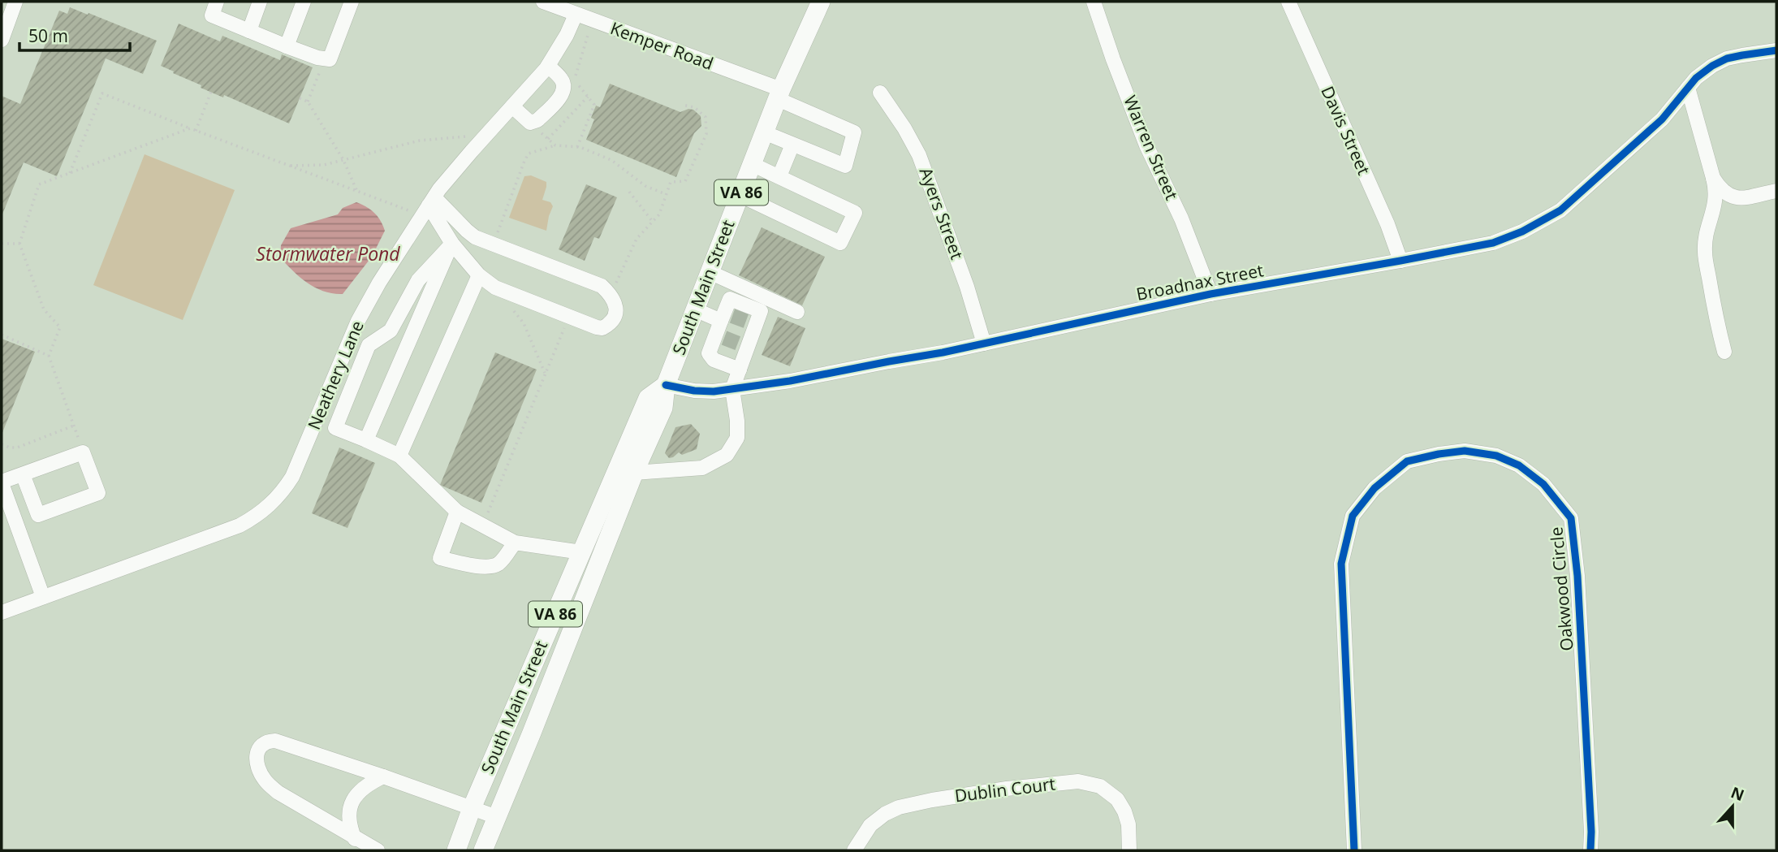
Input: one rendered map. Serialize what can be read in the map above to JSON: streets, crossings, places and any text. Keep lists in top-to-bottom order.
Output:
{
  "streets": {
    "main road": ["VA 86", "South Main Street"],
    "street": [
      "Kemper Road",
      "Davis Street",
      "Warren Street",
      "Ayers Street",
      "Broadnax Street",
      "Neathery Lane",
      "Oakwood Circle",
      "Dublin Court"
    ]
  },
  "crossings": [
    ["Kemper Road", "South Main Street"],
    ["Kemper Road", "Neathery Lane"],
    ["Davis Street", "Broadnax Street"],
    ["Warren Street", "Broadnax Street"],
    ["Ayers Street", "Broadnax Street"],
    ["Broadnax Street", "South Main Street"]
  ],
  "water": ["Stormwater Pond"],
  "scale_bar": "50 m",
  "north": "top"
}
